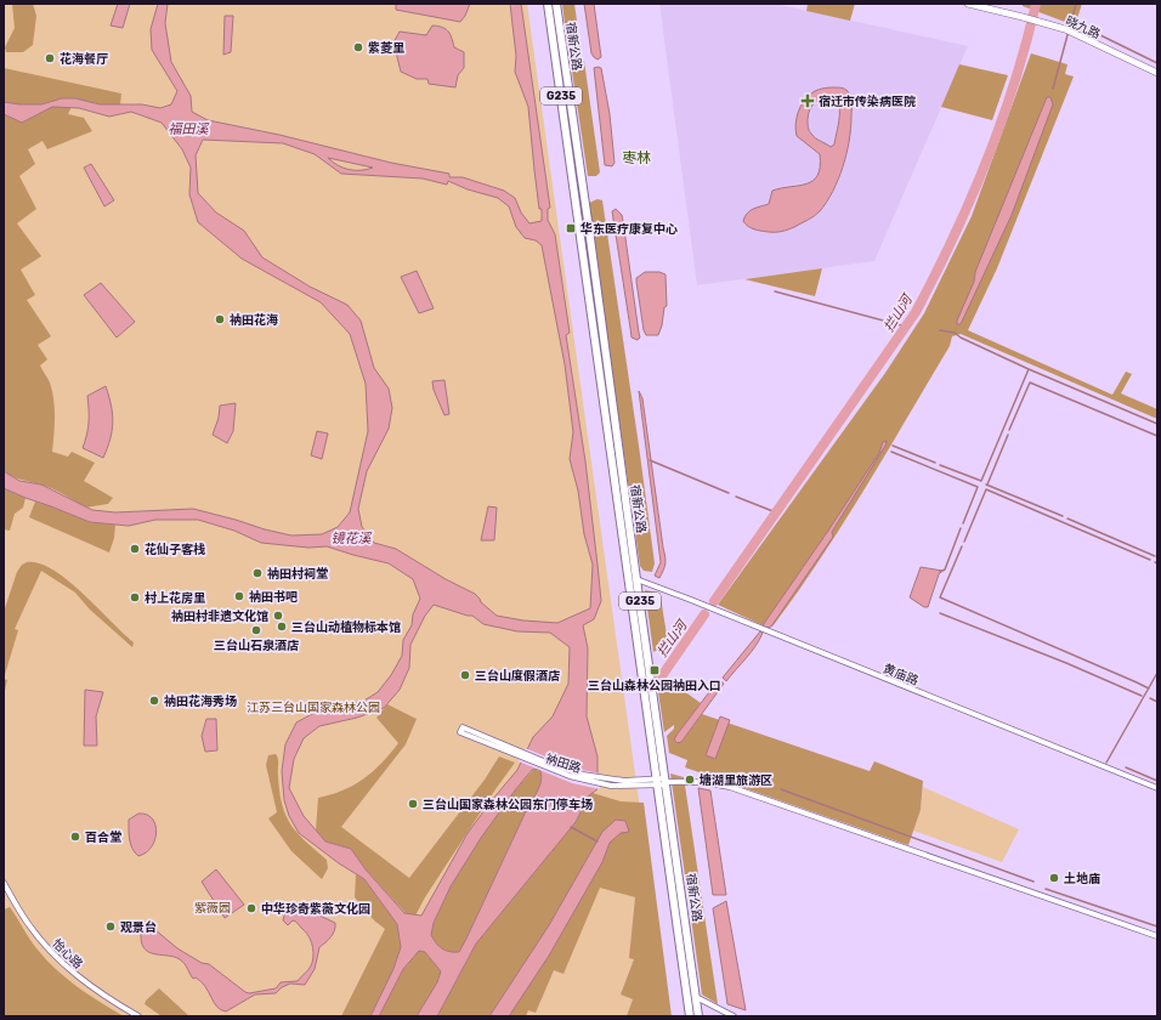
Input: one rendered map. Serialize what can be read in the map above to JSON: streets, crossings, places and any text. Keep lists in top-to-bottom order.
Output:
{
  "streets": {
    "highway": ["宿新公路", "G235"],
    "street": [
      "晓九路",
      "黄庙路",
      "衲田路",
      "怡心路"
    ]
  },
  "crossings": [
    ["宿新公路", "黄庙路"],
    ["宿新公路", "衲田路"]
  ],
  "districts": ["枣林"],
  "water": ["福田溪", "拦山河", "镜花溪"],
  "parks": ["江苏三台山国家森林公园", "紫薇园"],
  "places": {
    "other": [
      "紫菱里",
      "花海餐厅",
      "衲田花海",
      "花仙子客栈",
      "衲田村祠堂",
      "衲田书吧",
      "村上花房里",
      "衲田村非遗文化馆",
      "三台山动植物标本馆",
      "三台山石泉酒店",
      "三台山度假酒店",
      "衲田花海秀场",
      "塘湖里旅游区",
      "三台山国家森林公园东门停车场",
      "百合堂",
      "土地庙",
      "中华珍奇紫薇文化园",
      "观景台"
    ],
    "health": ["宿迁市传染病医院"],
    "transit": ["华东医疗康复中心", "三台山森林公园衲田入口"]
  }
}
